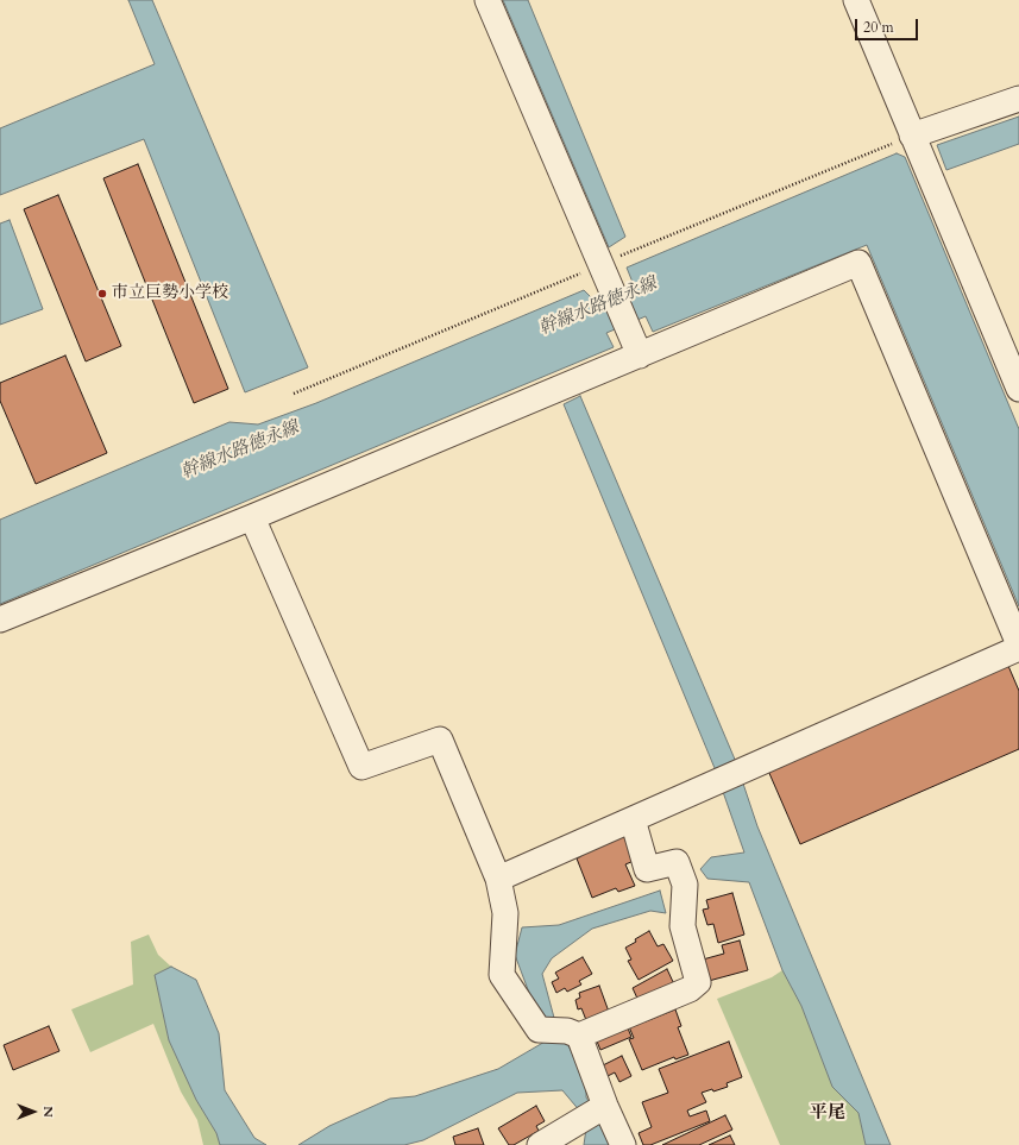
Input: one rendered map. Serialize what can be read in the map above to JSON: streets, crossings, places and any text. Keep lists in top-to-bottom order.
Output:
{
  "districts": ["平尾"],
  "water": ["幹線水路徳永線"],
  "places": ["市立巨勢小学校"],
  "scale_bar": "20 m",
  "north": "right"
}
